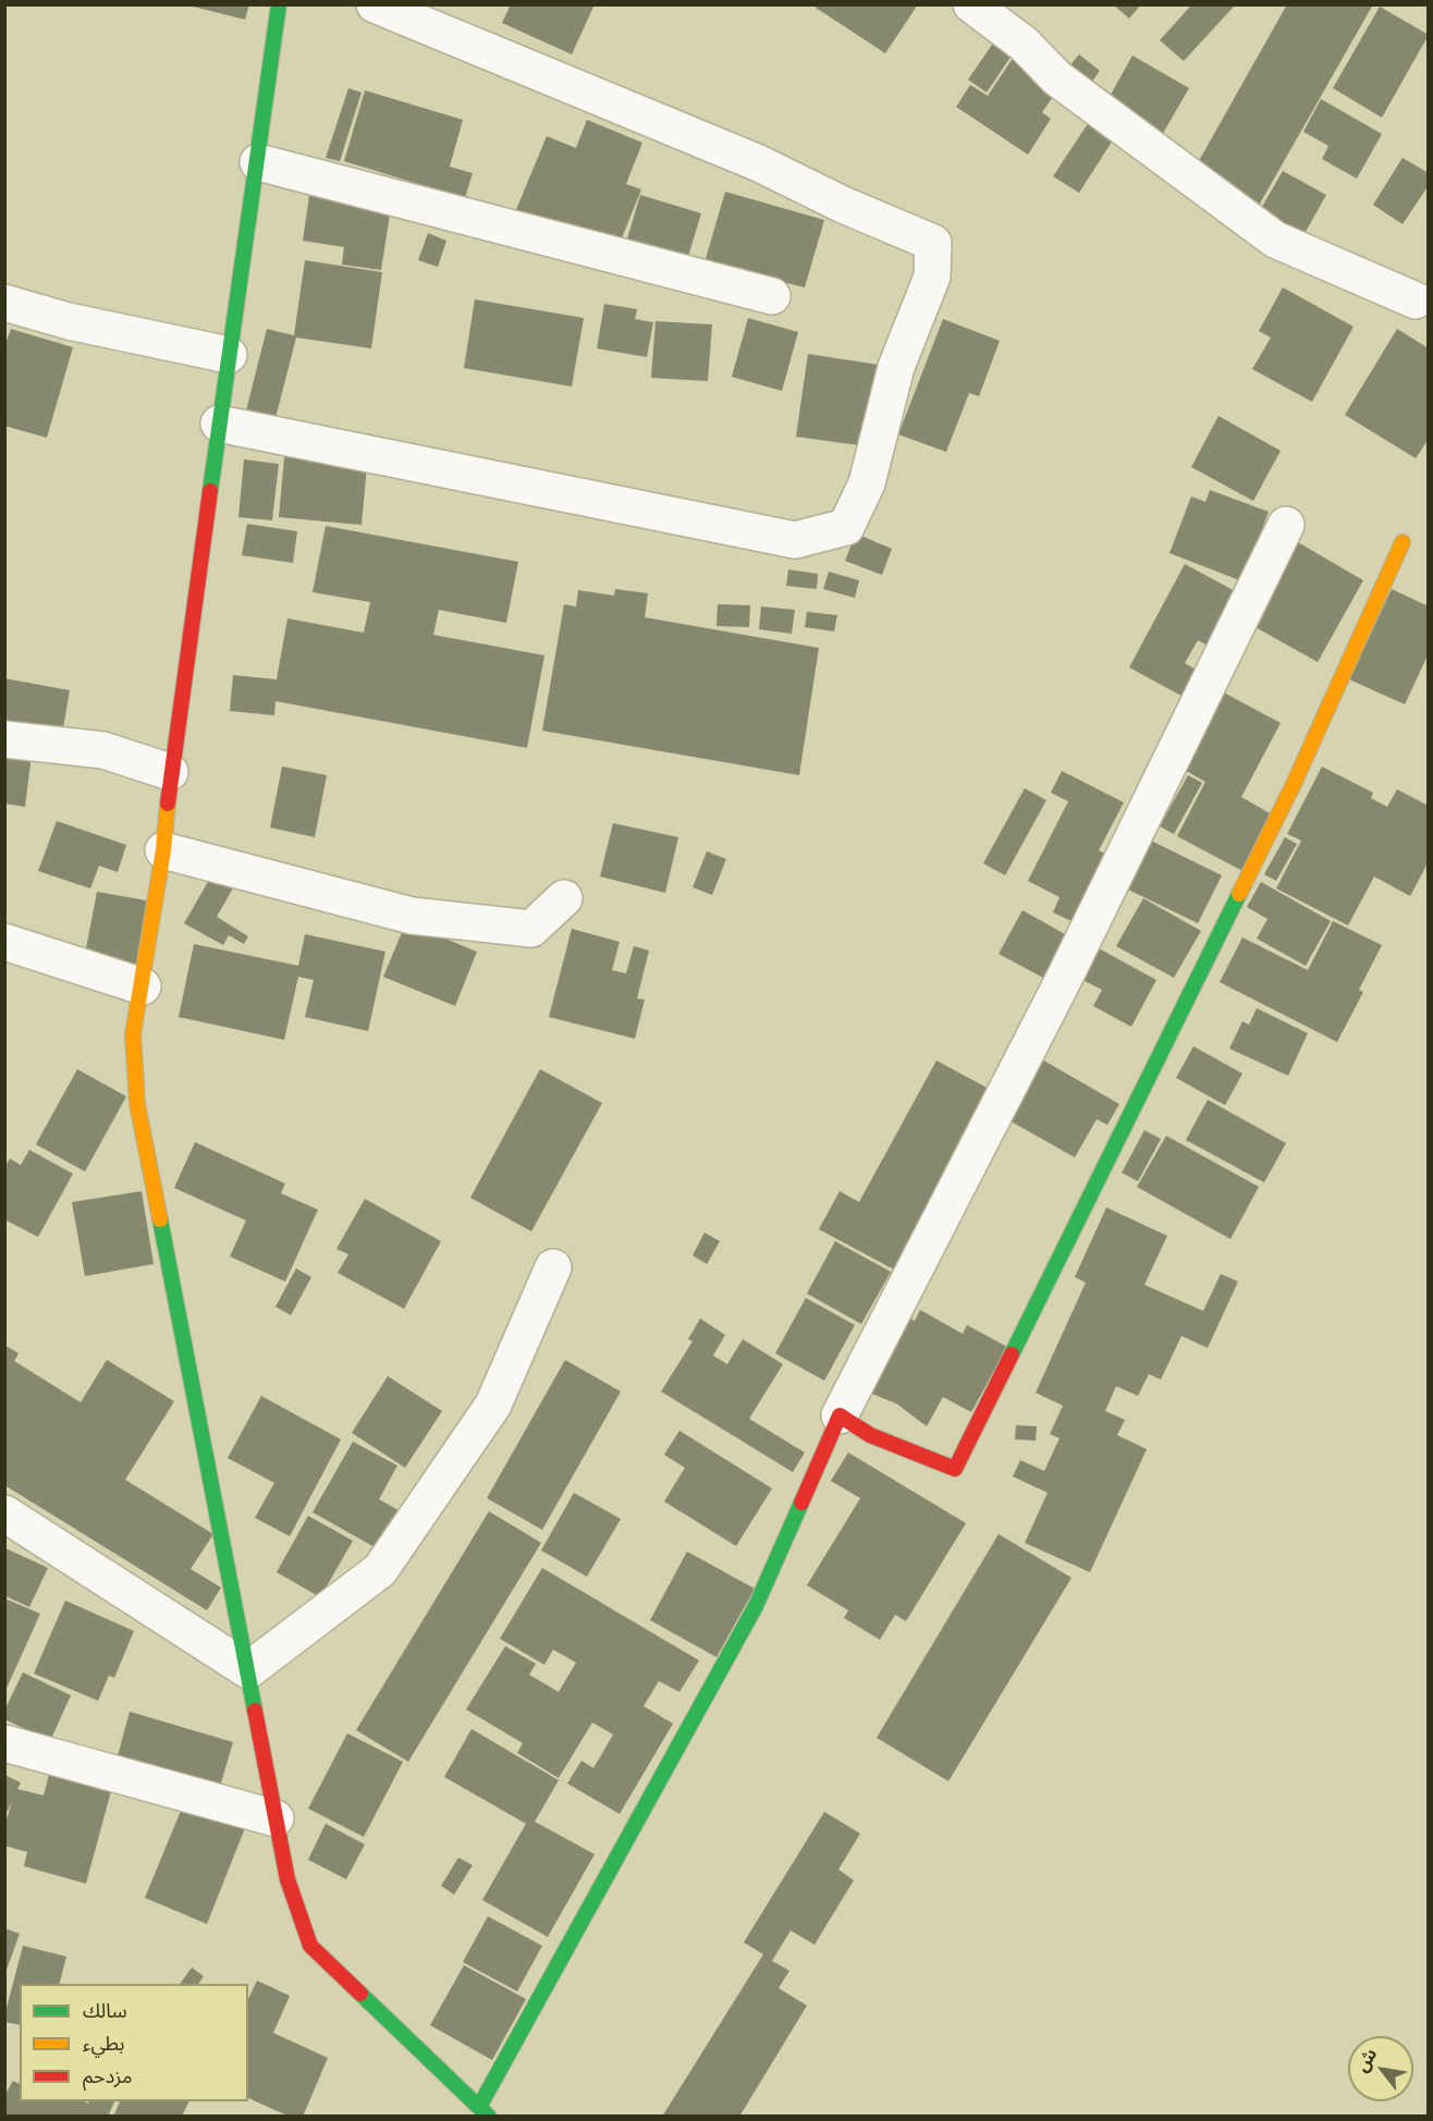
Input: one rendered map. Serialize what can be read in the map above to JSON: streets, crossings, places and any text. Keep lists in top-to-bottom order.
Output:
{
  "legend": ["سالك", "بطيء", "مزدحم"],
  "north": "top left"
}
